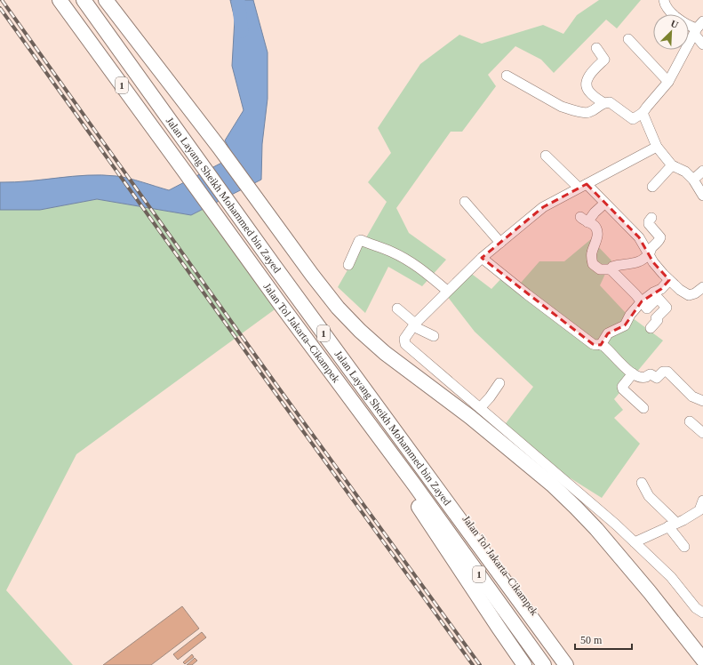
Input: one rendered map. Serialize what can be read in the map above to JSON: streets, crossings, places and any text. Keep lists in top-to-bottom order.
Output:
{
  "streets": {
    "highway": ["1", "Jalan Layang Sheikh Mohammed bin Zayed", "Jalan Tol Jakarta–Cikampek"]
  },
  "scale_bar": "50 m",
  "north": "top right"
}
